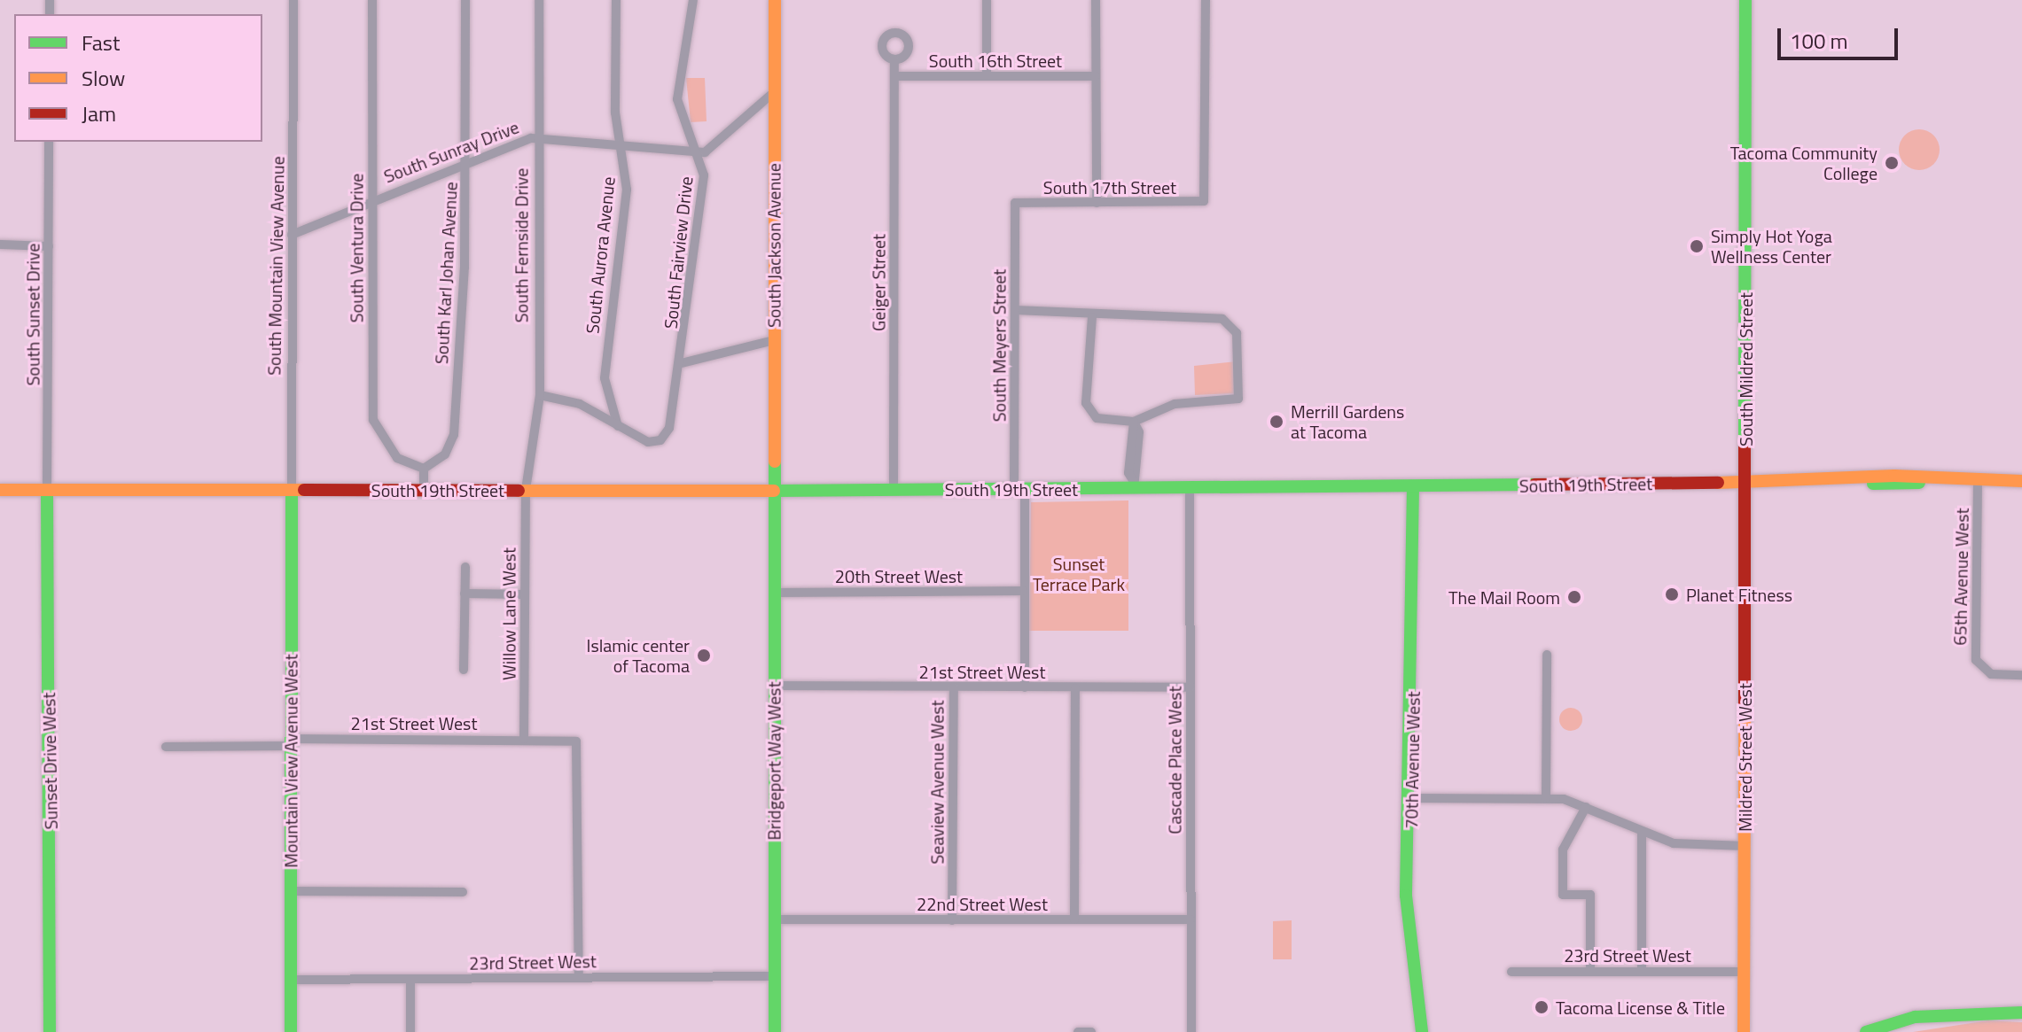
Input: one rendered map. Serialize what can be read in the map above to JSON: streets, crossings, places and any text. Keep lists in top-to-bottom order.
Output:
{
  "streets": {
    "main road": [
      "South Jackson Avenue",
      "South Mildred Street",
      "South 19th Street",
      "Mildred Street West",
      "70th Avenue West",
      "Sunset Drive West",
      "Mountain View Avenue West",
      "Bridgeport Way West"
    ],
    "street": [
      "South 16th Street",
      "South Sunray Drive",
      "South 17th Street",
      "South Fernside Drive",
      "South Ventura Drive",
      "South Fairview Drive",
      "South Aurora Avenue",
      "South Mountain View Avenue",
      "South Karl Johan Avenue",
      "Geiger Street",
      "South Sunset Drive",
      "South Meyers Street",
      "20th Street West",
      "65th Avenue West",
      "Willow Lane West",
      "21st Street West",
      "Cascade Place West",
      "Seaview Avenue West",
      "22nd Street West",
      "23rd Street West"
    ]
  },
  "crossings": [
    ["South 16th Street", "Geiger Street"],
    ["South Sunray Drive", "South Fernside Drive"],
    ["South Sunray Drive", "South Ventura Drive"],
    ["South Sunray Drive", "South Fairview Drive"],
    ["South Sunray Drive", "South Aurora Avenue"],
    ["South Sunray Drive", "South Mountain View Avenue"],
    ["South Sunray Drive", "South Karl Johan Avenue"],
    ["South 17th Street", "South Meyers Street"],
    ["South Fernside Drive", "South 19th Street"],
    ["South Fernside Drive", "Willow Lane West"],
    ["South Jackson Avenue", "South 19th Street"],
    ["South Jackson Avenue", "Bridgeport Way West"],
    ["South Ventura Drive", "South Karl Johan Avenue"],
    ["South Fairview Drive", "South Aurora Avenue"],
    ["South Mountain View Avenue", "South 19th Street"],
    ["South Mountain View Avenue", "Mountain View Avenue West"],
    ["Geiger Street", "South 19th Street"],
    ["South Sunset Drive", "South 19th Street"],
    ["South Sunset Drive", "Sunset Drive West"],
    ["South Meyers Street", "South 19th Street"],
    ["South Mildred Street", "South 19th Street"],
    ["South Mildred Street", "Mildred Street West"],
    ["South 19th Street", "65th Avenue West"],
    ["South 19th Street", "Willow Lane West"],
    ["South 19th Street", "Mildred Street West"],
    ["South 19th Street", "Cascade Place West"],
    ["South 19th Street", "70th Avenue West"],
    ["South 19th Street", "Sunset Drive West"],
    ["South 19th Street", "Mountain View Avenue West"],
    ["South 19th Street", "Bridgeport Way West"],
    ["20th Street West", "Bridgeport Way West"],
    ["Willow Lane West", "21st Street West"],
    ["21st Street West", "Cascade Place West"],
    ["21st Street West", "Mountain View Avenue West"],
    ["21st Street West", "Bridgeport Way West"],
    ["21st Street West", "Seaview Avenue West"],
    ["21st Street West", "23rd Street West"],
    ["Mildred Street West", "23rd Street West"],
    ["Cascade Place West", "22nd Street West"],
    ["Mountain View Avenue West", "23rd Street West"],
    ["Bridgeport Way West", "22nd Street West"],
    ["Bridgeport Way West", "23rd Street West"],
    ["Seaview Avenue West", "22nd Street West"]
  ],
  "parks": ["Sunset Terrace Park"],
  "places": [
    "Tacoma Community College",
    "Simply Hot Yoga Wellness Center",
    "Merrill Gardens at Tacoma",
    "Planet Fitness",
    "The Mail Room",
    "Islamic center of Tacoma",
    "Tacoma License & Title"
  ],
  "legend": ["Fast", "Slow", "Jam"],
  "scale_bar": "100 m"
}
